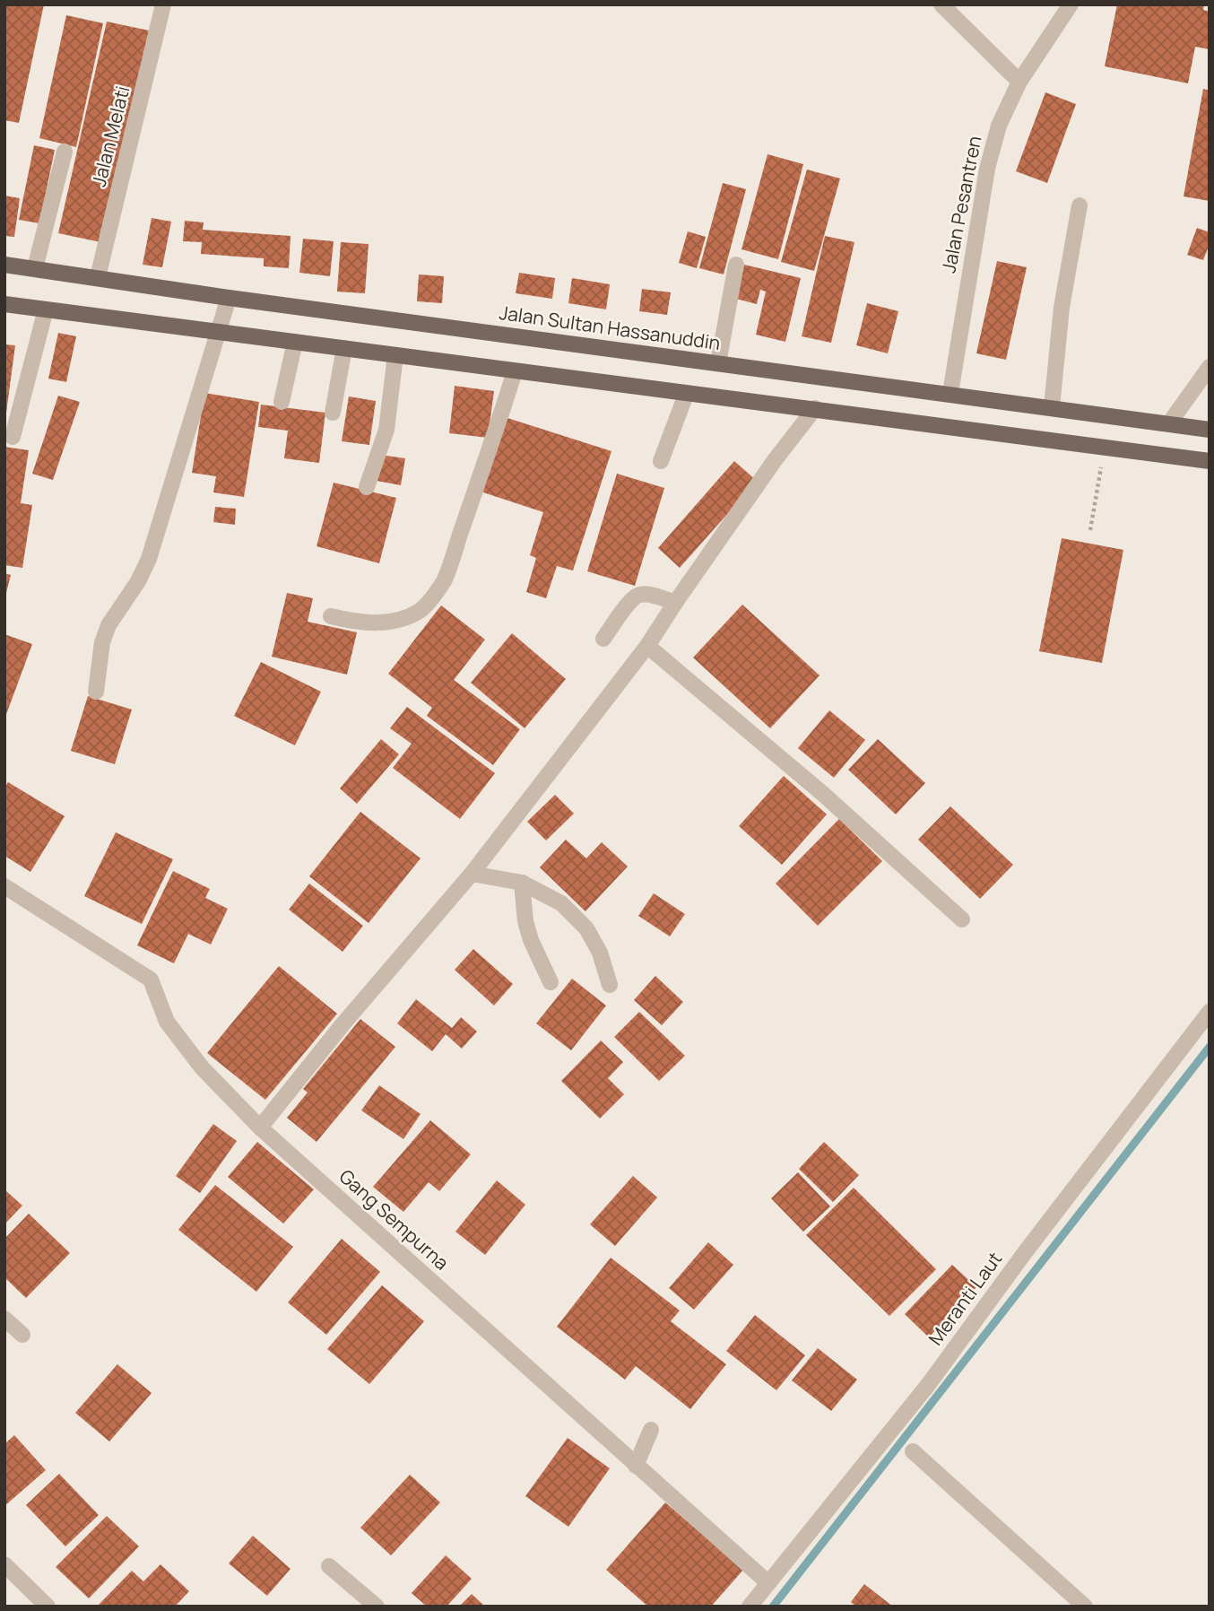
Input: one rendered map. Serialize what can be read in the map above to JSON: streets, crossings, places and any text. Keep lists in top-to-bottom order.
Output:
{
  "streets": {
    "main road": ["Jalan Sultan Hassanuddin"],
    "street": [
      "Jalan Melati",
      "Jalan Pesantren",
      "Gang Sempurna",
      "Meranti Laut"
    ]
  },
  "crossings": [
    ["Jalan Melati", "Jalan Sultan Hassanuddin"],
    ["Jalan Pesantren", "Jalan Sultan Hassanuddin"],
    ["Gang Sempurna", "Meranti Laut"]
  ]
}
